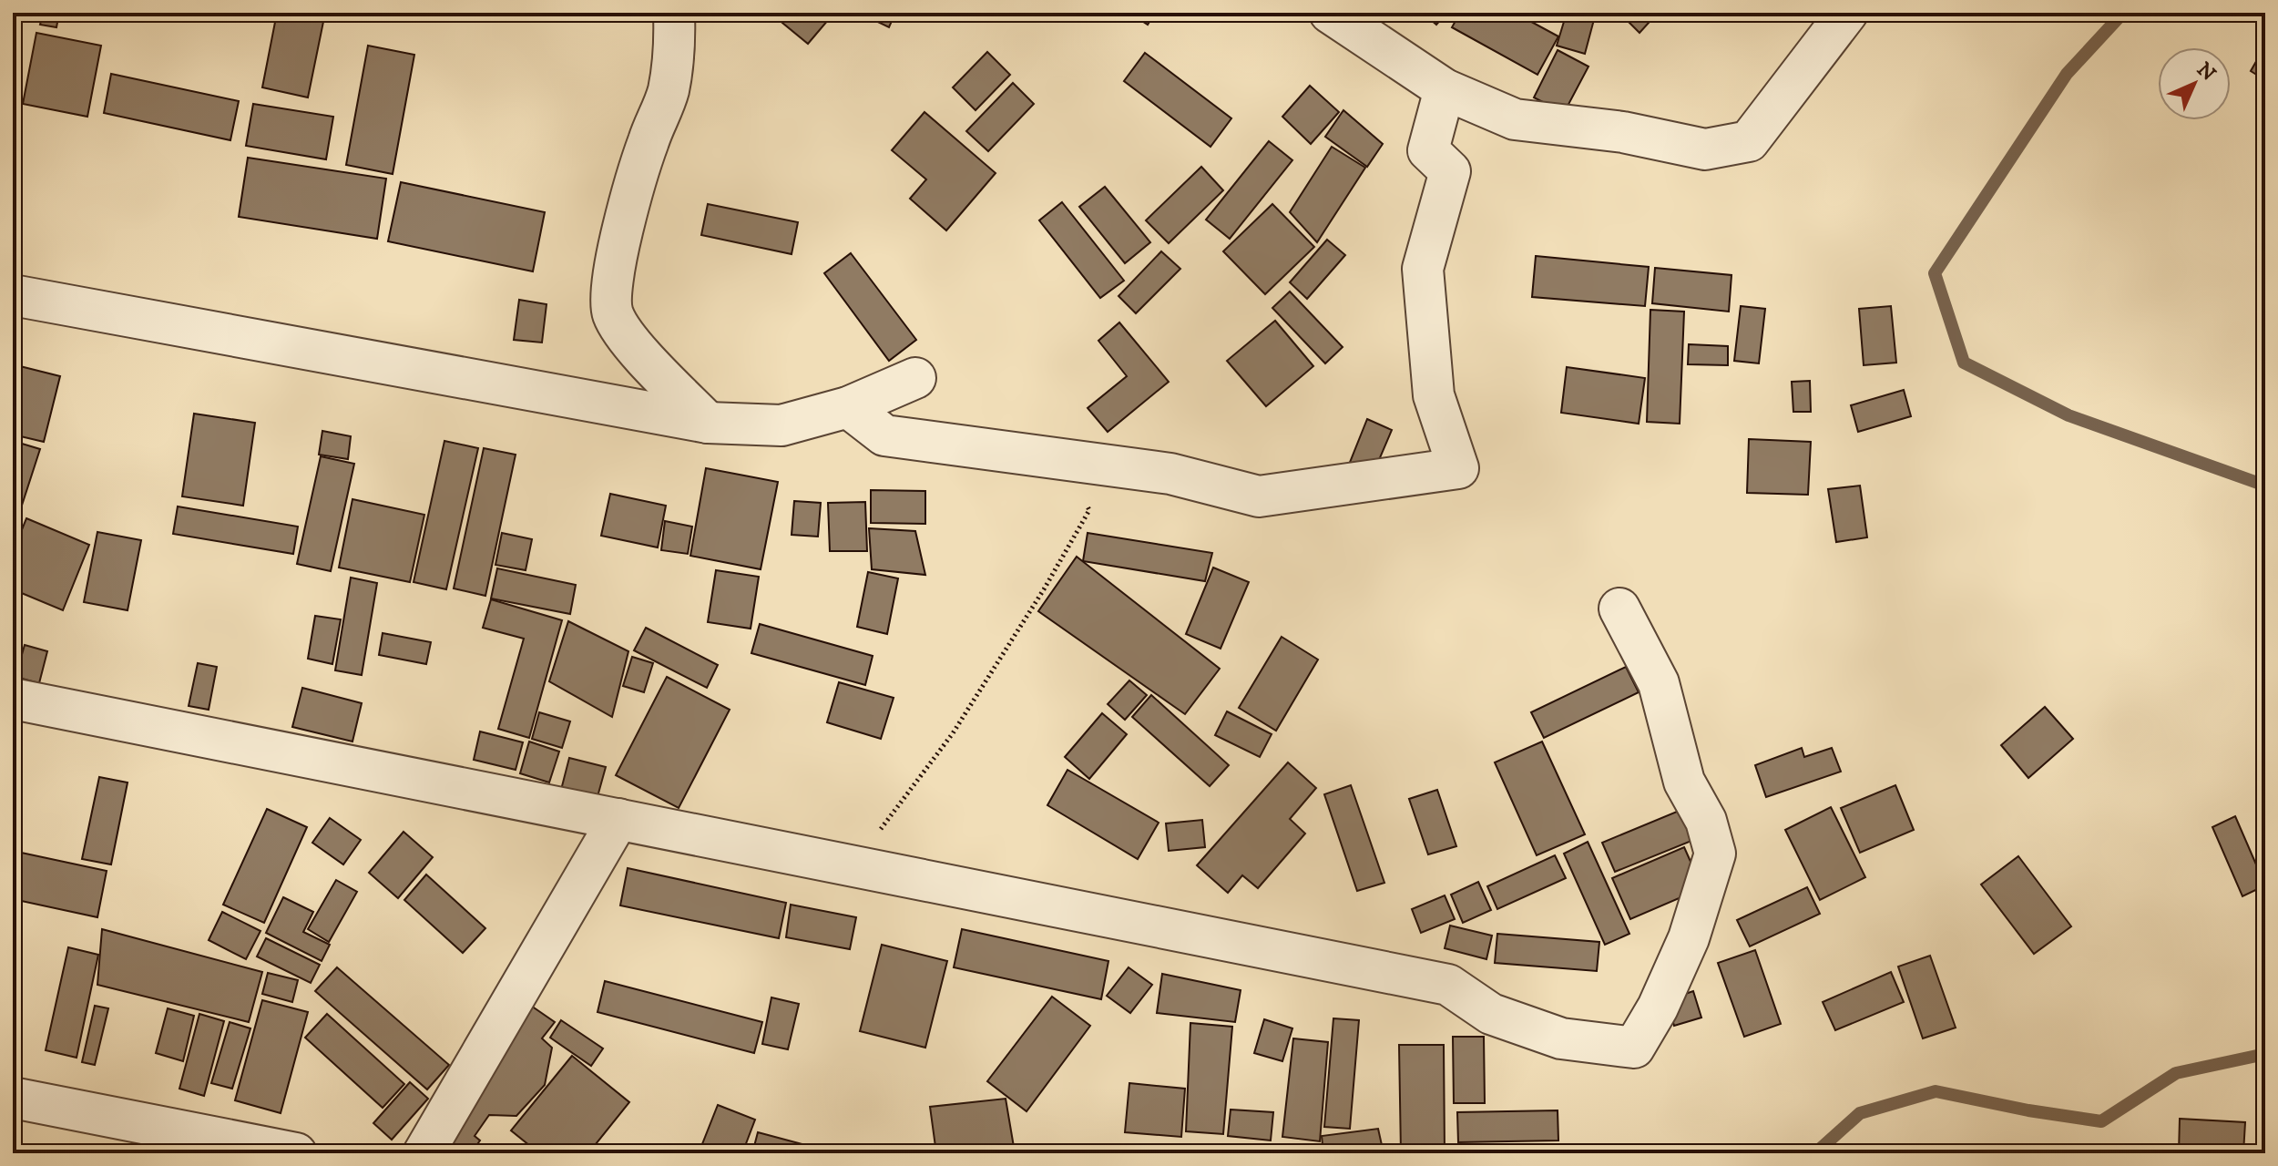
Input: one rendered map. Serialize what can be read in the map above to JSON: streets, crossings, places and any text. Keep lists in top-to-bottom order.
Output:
{
  "north": "top right"
}
